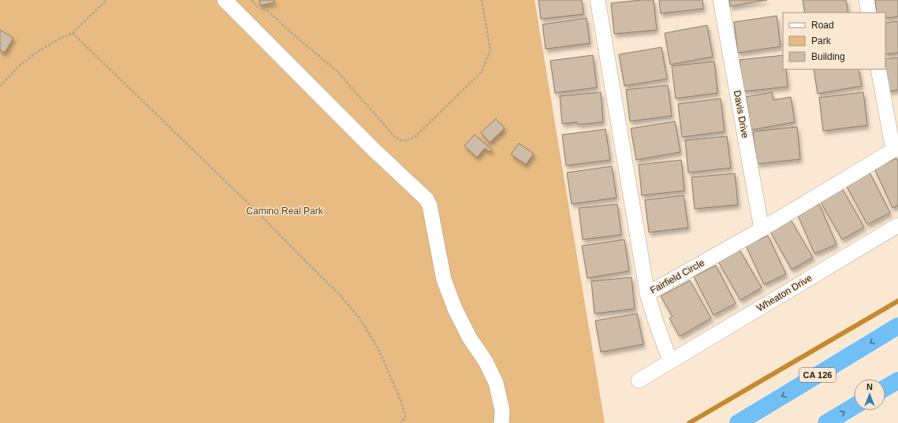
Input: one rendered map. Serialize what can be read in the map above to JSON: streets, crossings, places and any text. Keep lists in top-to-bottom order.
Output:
{
  "streets": {
    "highway": ["CA 126"],
    "lane": ["Davis Drive", "Fairfield Circle", "Wheaton Drive"]
  },
  "crossings": [
    ["Davis Drive", "Fairfield Circle"]
  ],
  "parks": ["Camino Real Park"],
  "legend": ["Road", "Park", "Building"],
  "north": "top"
}
